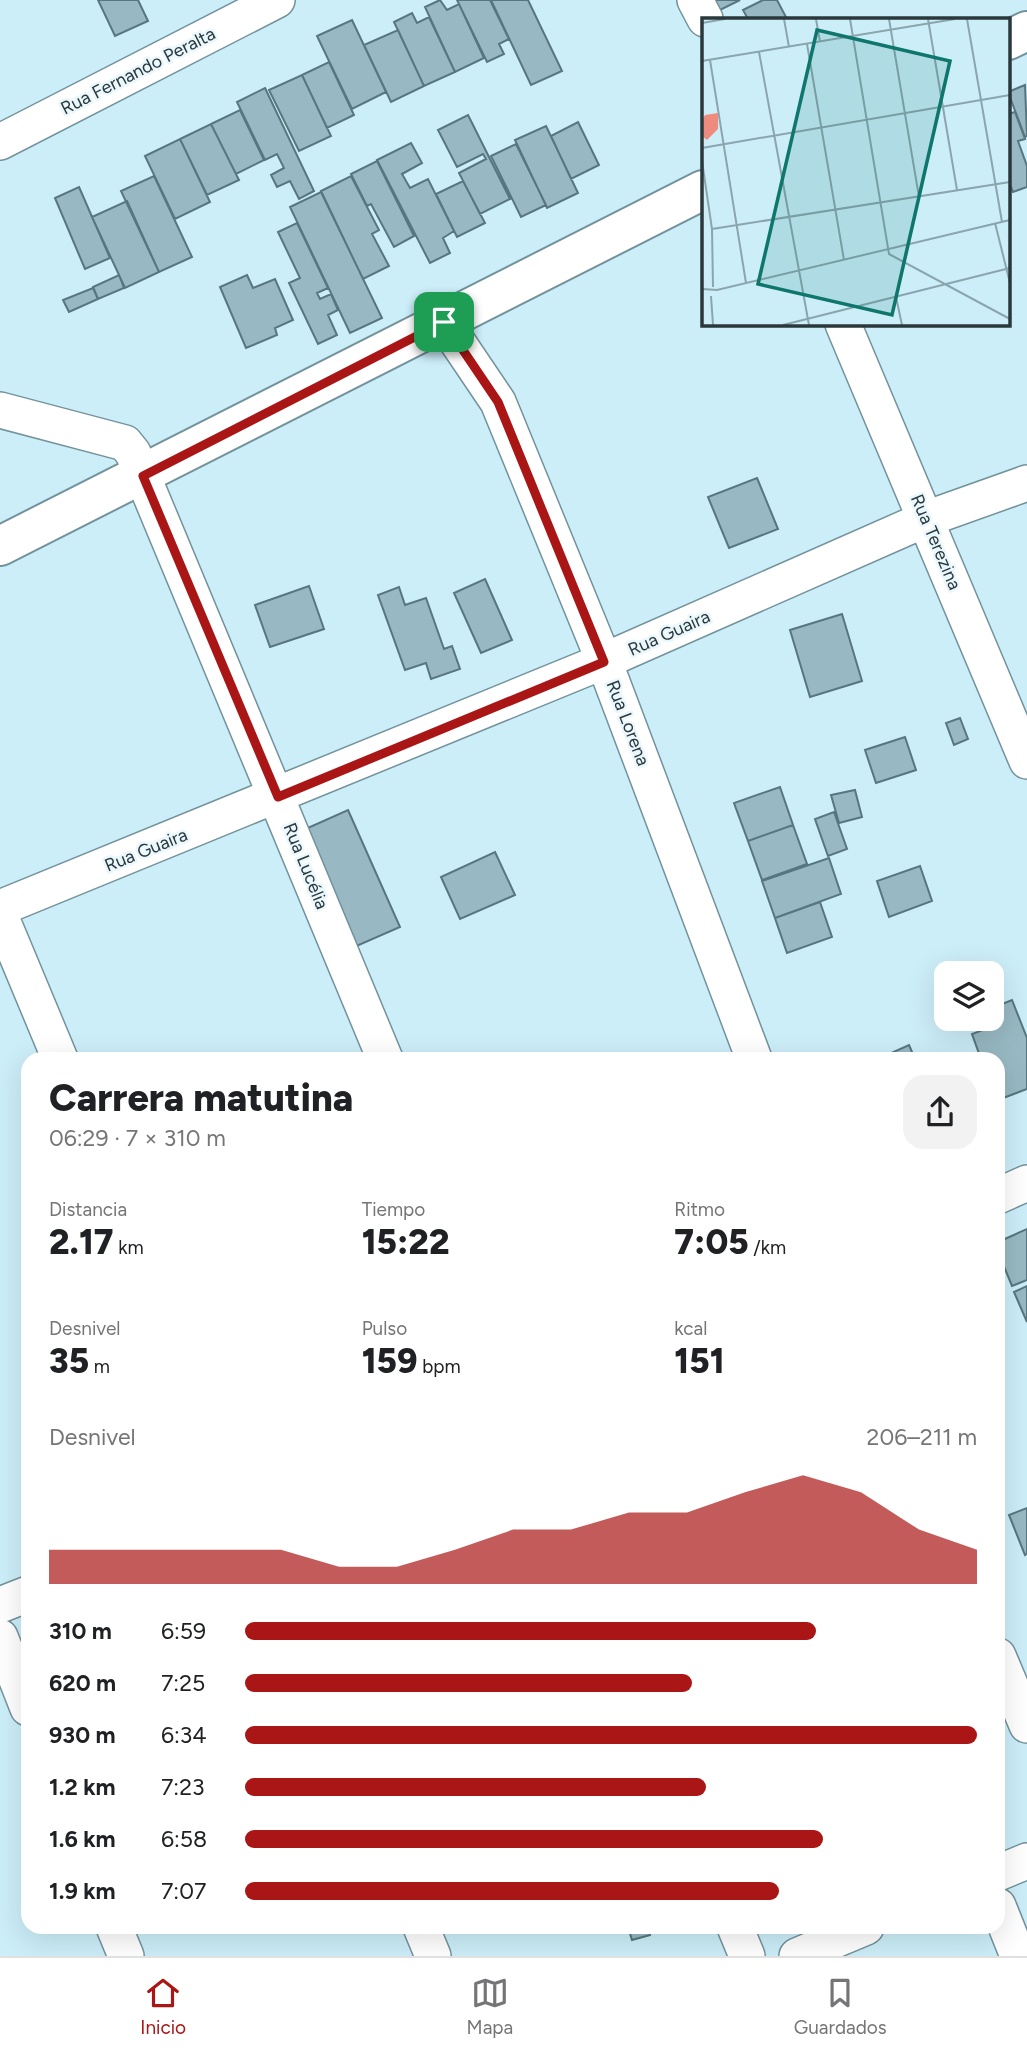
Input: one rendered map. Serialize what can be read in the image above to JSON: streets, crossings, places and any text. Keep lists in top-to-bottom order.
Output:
{
  "streets": {
    "street": [
      "Rua Fernando Peralta",
      "Rua Terezina",
      "Rua Guaira",
      "Rua Lorena",
      "Rua Lucélia"
    ]
  },
  "crossings": [
    ["Rua Terezina", "Rua Guaira"],
    ["Rua Guaira", "Rua Lorena"],
    ["Rua Guaira", "Rua Lucélia"]
  ],
  "page": {
    "heading": ["Carrera matutina", "06:29 · 7 × 310 m"],
    "stats": [
      ["Distancia", "2.17 km"],
      ["Tiempo", "15:22"],
      ["Ritmo", "7:05 /km"],
      ["Desnivel", "35 m"],
      ["Pulso", "159 bpm"],
      ["kcal", "151"]
    ],
    "chart": ["Desnivel", "206–211 m"],
    "list": [
      {
        "name": "310 m",
        "note": "6:59"
      },
      {
        "name": "620 m",
        "note": "7:25"
      },
      {
        "name": "930 m",
        "note": "6:34"
      },
      {
        "name": "1.2 km",
        "note": "7:23"
      },
      {
        "name": "1.6 km",
        "note": "6:58"
      },
      {
        "name": "1.9 km",
        "note": "7:07"
      }
    ],
    "tabs": ["Inicio", "Mapa", "Guardados"]
  }
}
